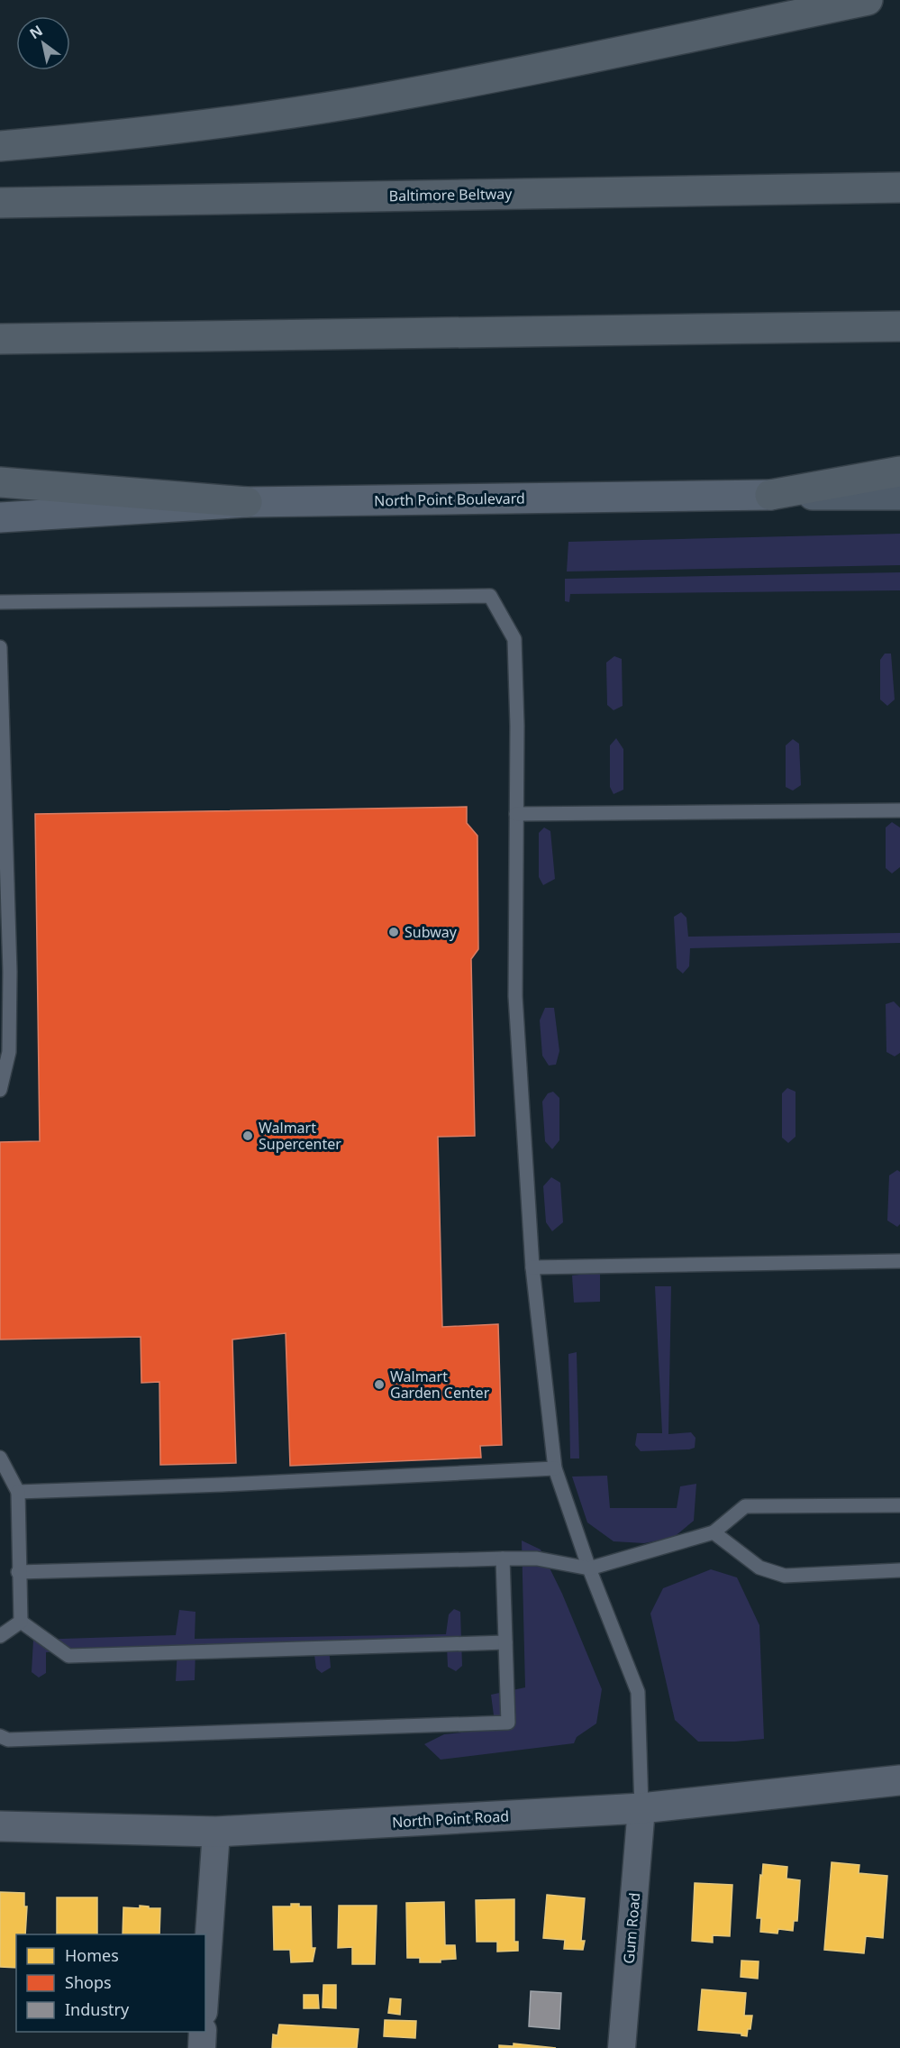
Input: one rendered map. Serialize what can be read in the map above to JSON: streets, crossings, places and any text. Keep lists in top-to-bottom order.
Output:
{
  "streets": {
    "highway": ["Baltimore Beltway"],
    "main road": ["North Point Boulevard"],
    "street": ["North Point Road", "Gum Road"]
  },
  "crossings": [
    ["North Point Road", "Gum Road"]
  ],
  "places": ["Subway", "Walmart Supercenter", "Walmart Garden Center"],
  "legend": ["Homes", "Shops", "Industry"],
  "north": "top left"
}
